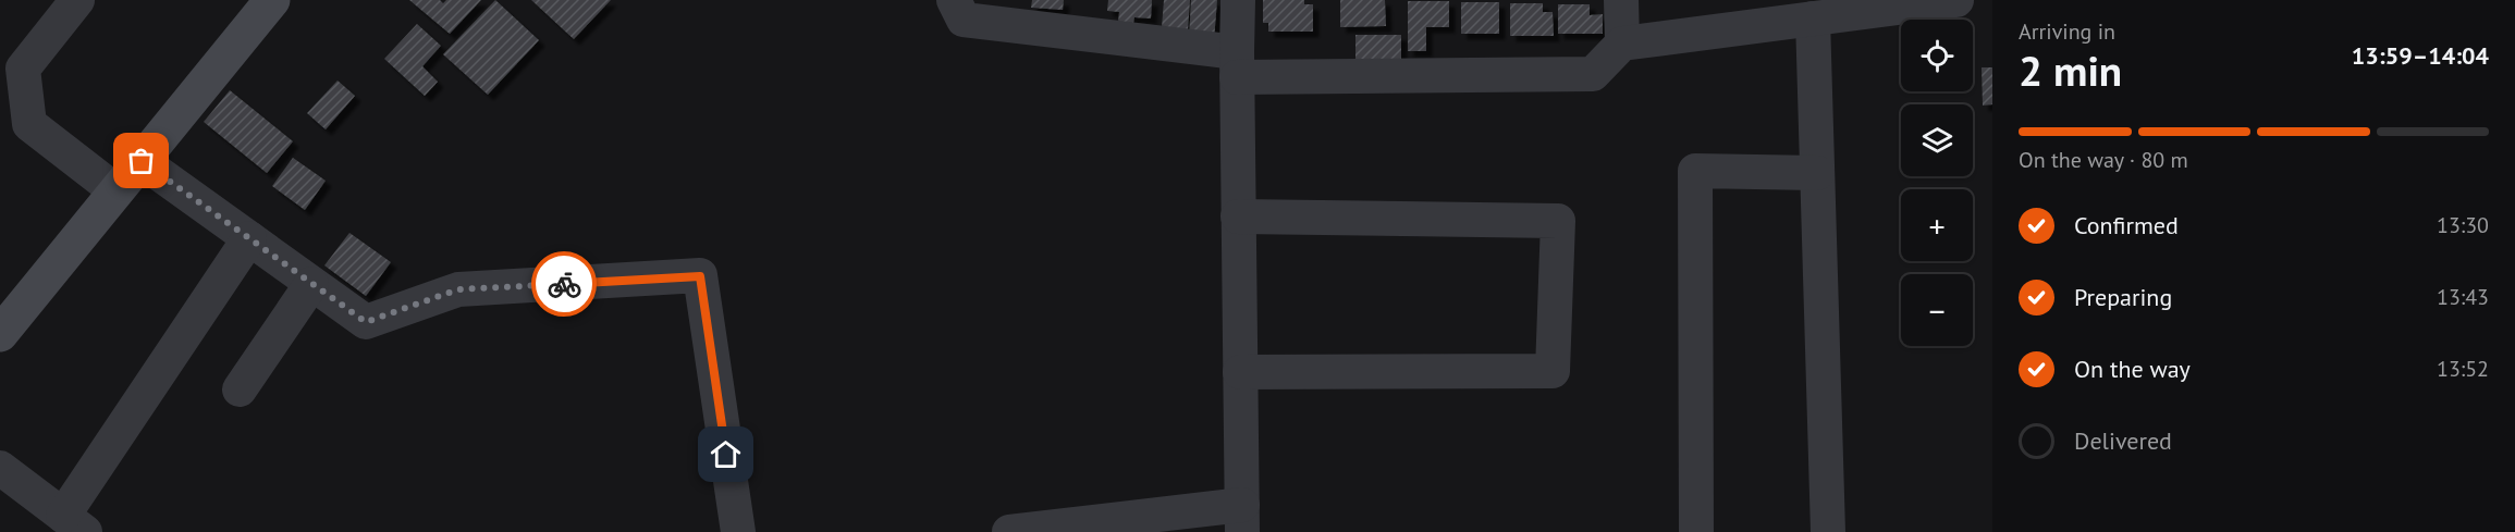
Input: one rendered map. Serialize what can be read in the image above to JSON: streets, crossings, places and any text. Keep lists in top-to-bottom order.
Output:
{
  "page": {
    "heading": ["2 min", "Arriving in", "13:59–14:04"],
    "map_buttons": ["+", "−"],
    "bar": "On the way · 80 m",
    "list": [
      ["Confirmed", "13:30"],
      ["Preparing", "13:43"],
      ["On the way", "13:52"],
      "Delivered"
    ]
  }
}
